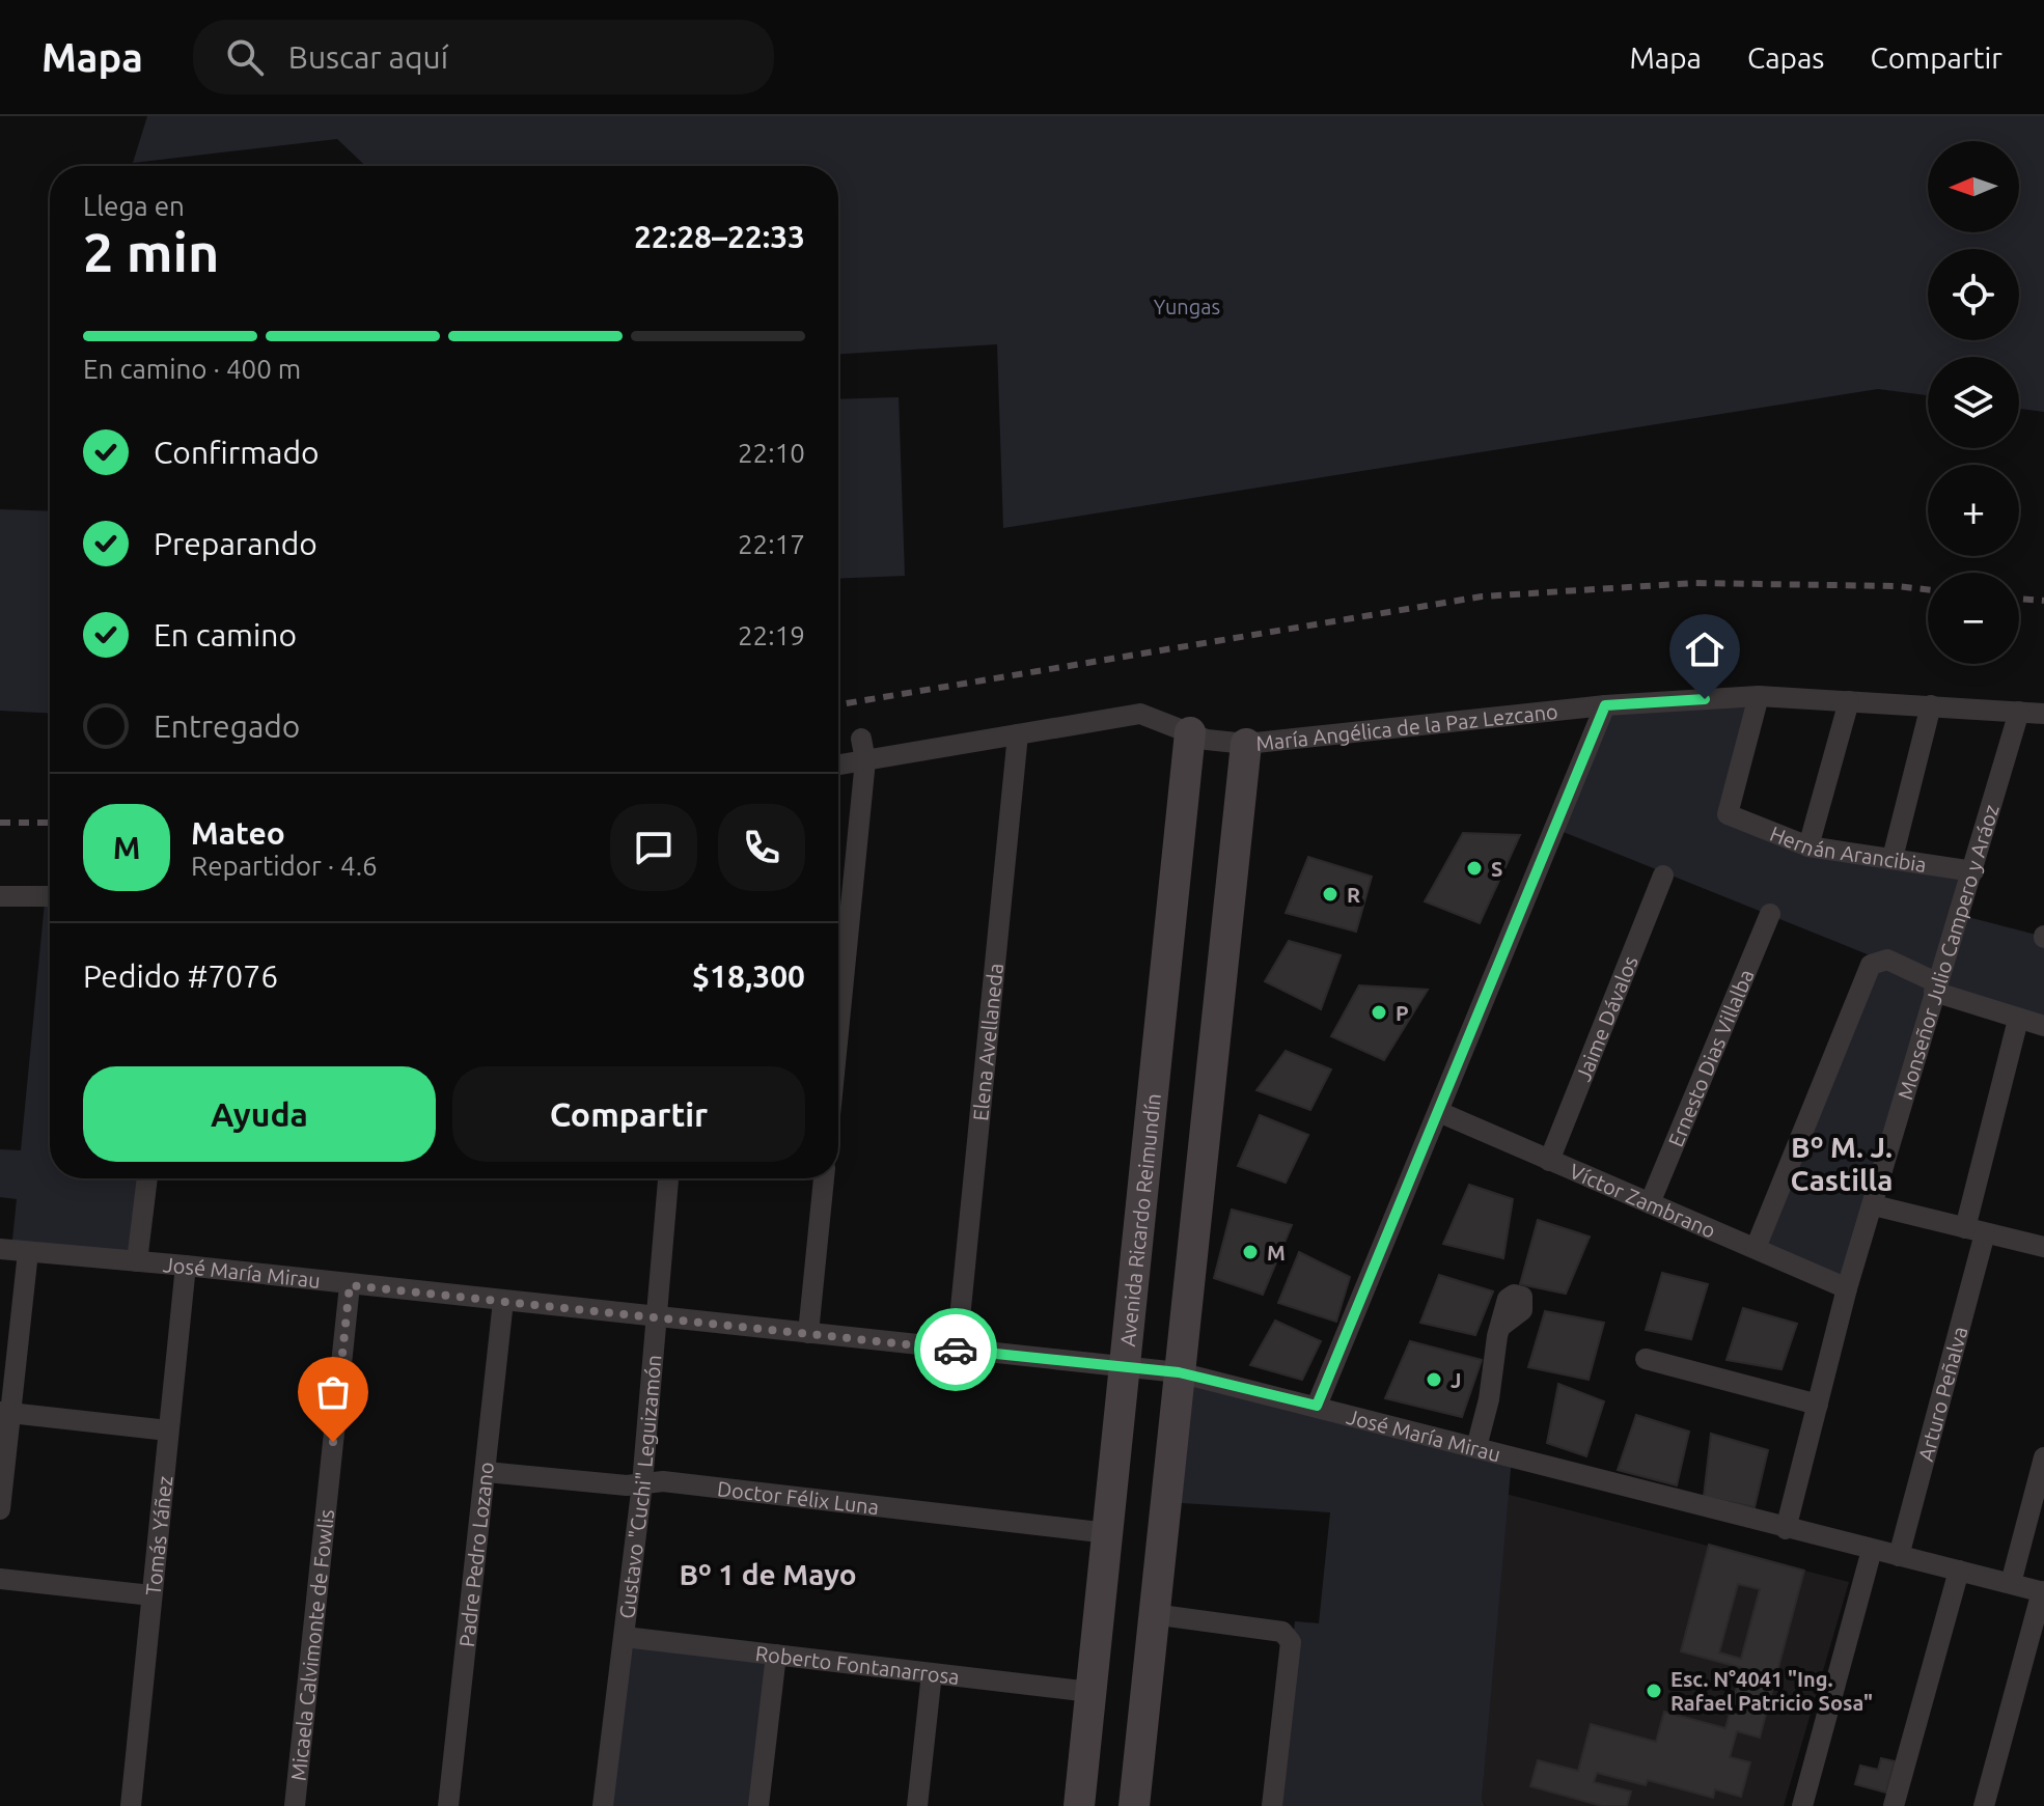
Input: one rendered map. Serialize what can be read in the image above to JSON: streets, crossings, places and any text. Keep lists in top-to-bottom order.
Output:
{
  "streets": {
    "street": [
      "María Angélica de la Paz Lezcano",
      "Hernán Arancibia",
      "Monseñor Julio Campero y Aráoz",
      "Jaime Dávalos",
      "Elena Avellaneda",
      "Ernesto Dias Villalba",
      "Víctor Zambrano",
      "Avenida Ricardo Reimundín",
      "José María Mirau",
      "Arturo Peñalva",
      "Gustavo \"Cuchi\" Leguizamón",
      "Doctor Félix Luna",
      "Tomás Yáñez",
      "Padre Pedro Lozano",
      "Micaela Calvimonte de Fowlis",
      "Roberto Fontanarrosa"
    ]
  },
  "crossings": [
    ["María Angélica de la Paz Lezcano", "Hernán Arancibia"],
    ["María Angélica de la Paz Lezcano", "Monseñor Julio Campero y Aráoz"],
    ["María Angélica de la Paz Lezcano", "Elena Avellaneda"],
    ["María Angélica de la Paz Lezcano", "Avenida Ricardo Reimundín"],
    ["Hernán Arancibia", "Monseñor Julio Campero y Aráoz"],
    ["Monseñor Julio Campero y Aráoz", "Víctor Zambrano"],
    ["Monseñor Julio Campero y Aráoz", "José María Mirau"],
    ["Jaime Dávalos", "Víctor Zambrano"],
    ["Elena Avellaneda", "José María Mirau"],
    ["Ernesto Dias Villalba", "Víctor Zambrano"],
    ["Avenida Ricardo Reimundín", "José María Mirau"],
    ["Avenida Ricardo Reimundín", "Doctor Félix Luna"],
    ["Avenida Ricardo Reimundín", "Roberto Fontanarrosa"],
    ["José María Mirau", "Arturo Peñalva"],
    ["José María Mirau", "Gustavo \"Cuchi\" Leguizamón"],
    ["José María Mirau", "Tomás Yáñez"],
    ["José María Mirau", "Padre Pedro Lozano"],
    ["José María Mirau", "Micaela Calvimonte de Fowlis"],
    ["Gustavo \"Cuchi\" Leguizamón", "Doctor Félix Luna"],
    ["Gustavo \"Cuchi\" Leguizamón", "Roberto Fontanarrosa"],
    ["Doctor Félix Luna", "Padre Pedro Lozano"]
  ],
  "districts": ["Bº M. J. Castilla", "Bº 1 de Mayo"],
  "parks": ["Yungas"],
  "places": [
    "S",
    "R",
    "P",
    "M",
    "J",
    "Esc. N°4041 \"Ing. Rafael Patricio Sosa\""
  ],
  "north": "left",
  "page": {
    "header": "Mapa",
    "search": "Buscar aquí",
    "nav": ["Mapa", "Capas", "Compartir"],
    "map_buttons": ["+", "−"],
    "heading": ["2 min", "Llega en", "22:28–22:33"],
    "panel": [
      "Mateo",
      "Repartidor · 4.6",
      "Pedido #7076",
      "$18,300"
    ],
    "bar": "En camino · 400 m",
    "list": [
      ["Confirmado", "22:10"],
      ["Preparando", "22:17"],
      ["En camino", "22:19"],
      "Entregado"
    ],
    "round": "M",
    "buttons": ["Ayuda", "Compartir"]
  }
}
